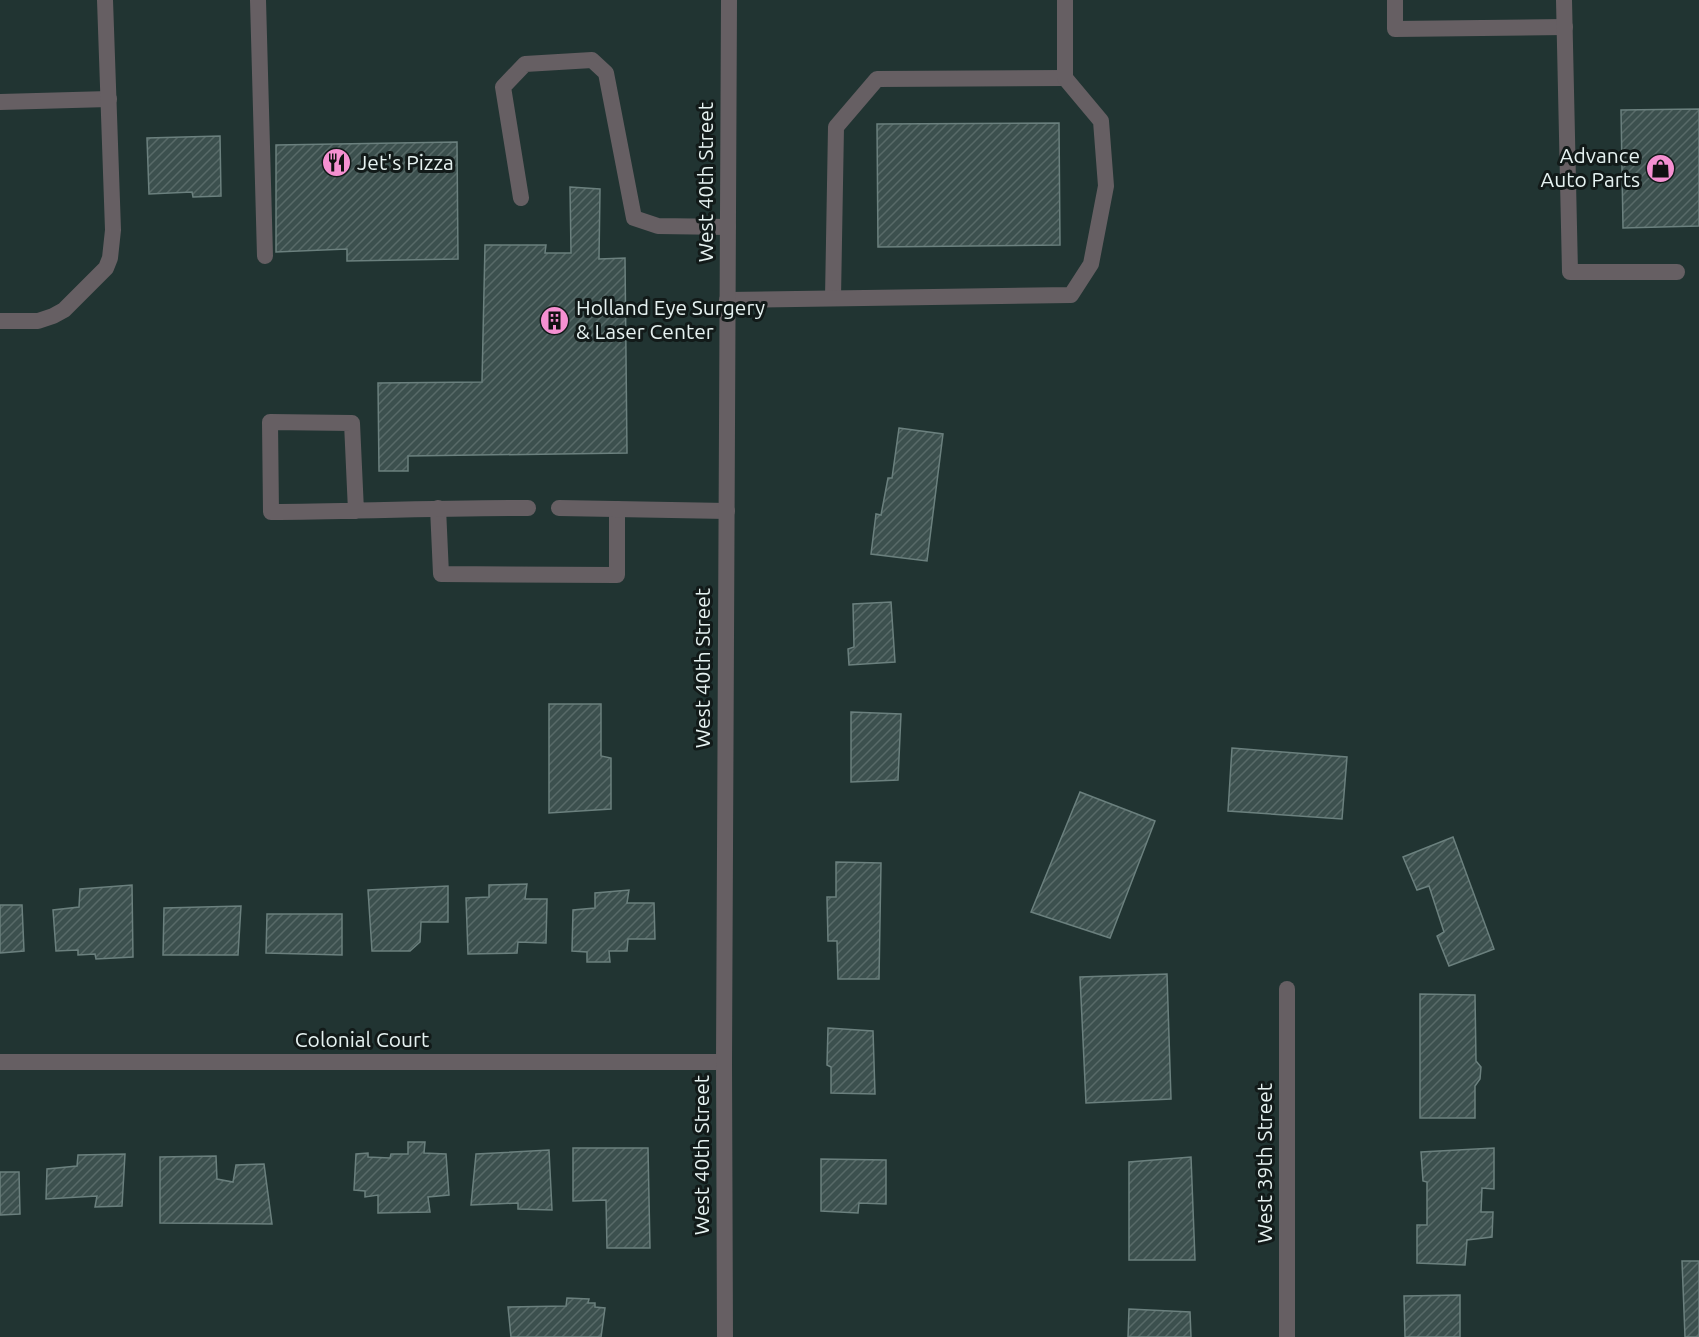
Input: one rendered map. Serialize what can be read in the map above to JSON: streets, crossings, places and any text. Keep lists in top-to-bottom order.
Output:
{
  "streets": {
    "street": ["West 40th Street", "Colonial Court", "West 39th Street"]
  },
  "crossings": [
    ["West 40th Street", "Colonial Court"]
  ],
  "places": {
    "restaurant": ["Jet's Pizza"],
    "shop": ["Advance Auto Parts"],
    "building": ["Holland Eye Surgery & Laser Center"]
  }
}
